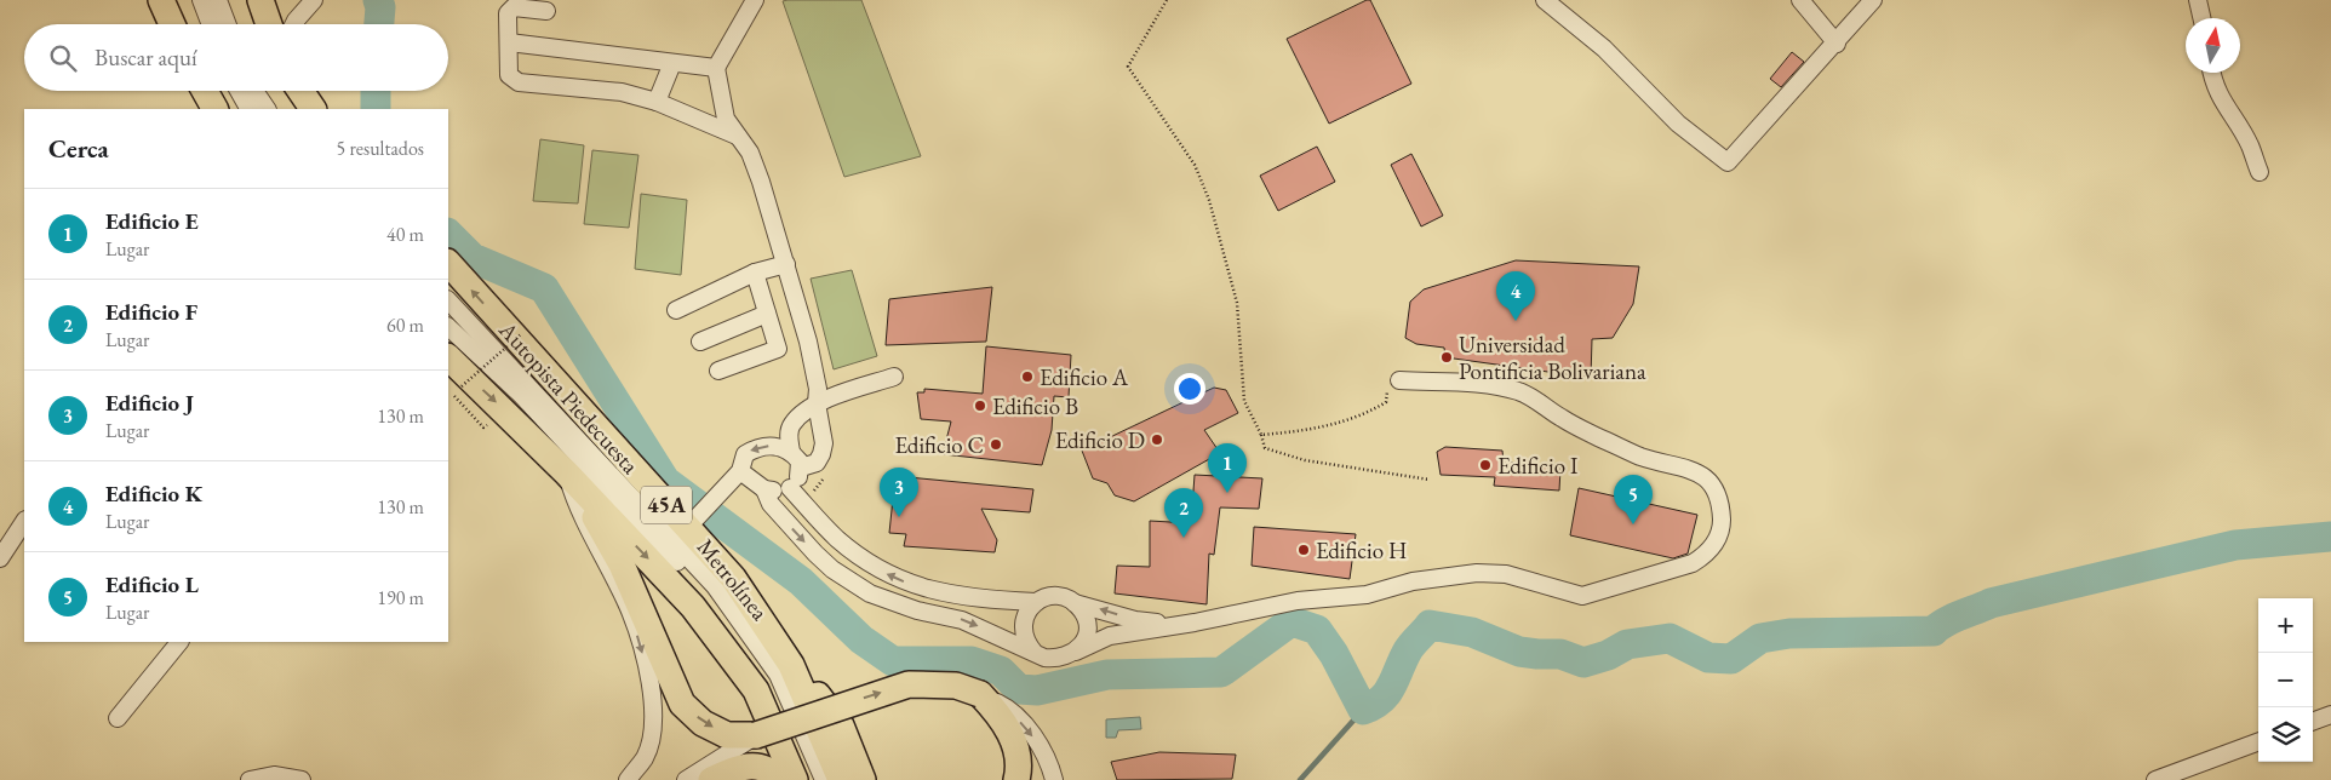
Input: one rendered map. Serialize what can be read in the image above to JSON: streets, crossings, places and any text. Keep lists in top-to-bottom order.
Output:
{
  "streets": {
    "highway": ["Autopista Piedecuesta", "45A"],
    "street": ["Metrolínea"]
  },
  "places": [
    "Universidad Pontificia Bolivariana",
    "Edificio A",
    "Edificio B",
    "Edificio D",
    "Edificio C",
    "Edificio I",
    "Edificio H"
  ],
  "north": "top",
  "page": {
    "search": "Buscar aquí",
    "heading": ["Cerca", "5 resultados"],
    "list": [
      {
        "mark": "1",
        "name": "Edificio E",
        "note": "Lugar",
        "value": "40 m"
      },
      {
        "mark": "2",
        "name": "Edificio F",
        "note": "Lugar",
        "value": "60 m"
      },
      {
        "mark": "3",
        "name": "Edificio J",
        "note": "Lugar",
        "value": "130 m"
      },
      {
        "mark": "4",
        "name": "Edificio K",
        "note": "Lugar",
        "value": "130 m"
      },
      {
        "mark": "5",
        "name": "Edificio L",
        "note": "Lugar",
        "value": "190 m"
      }
    ],
    "pins": [
      "4",
      "1",
      "3",
      "5",
      "2"
    ],
    "map_buttons": ["+", "−"]
  }
}
